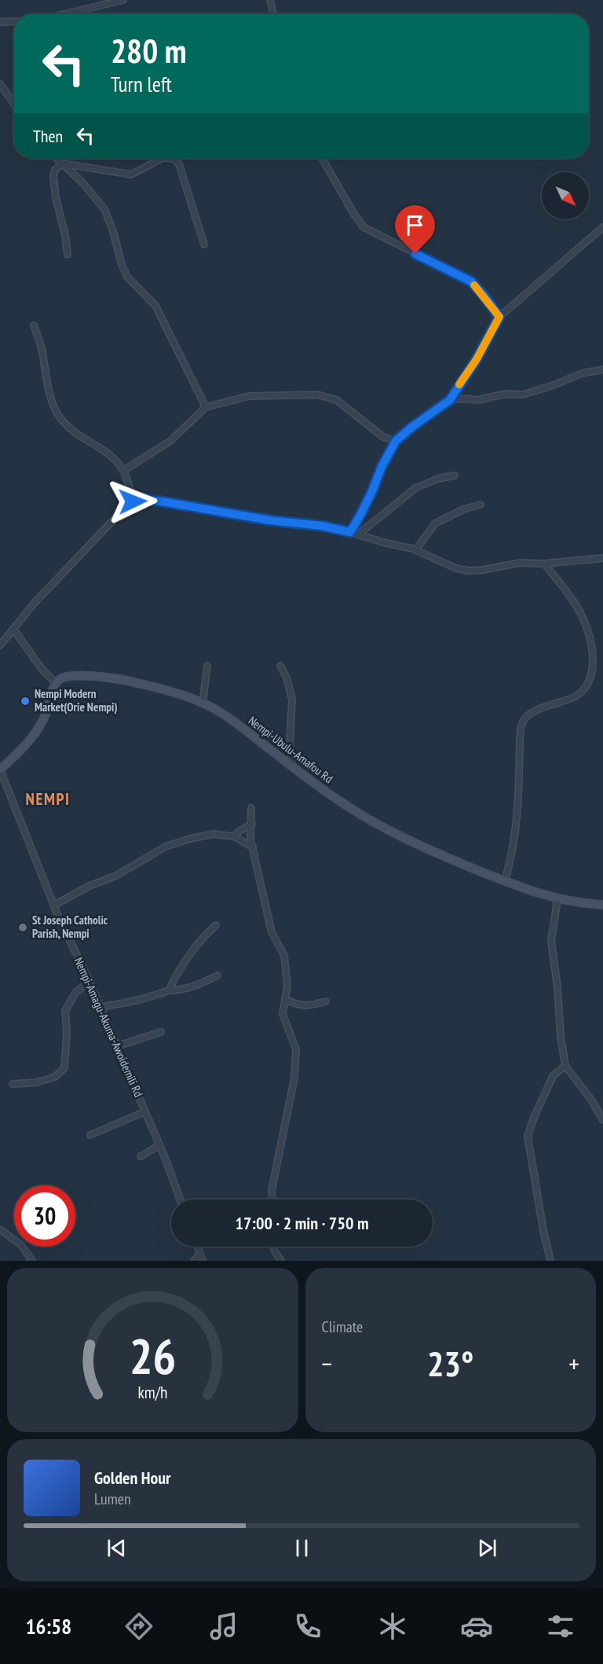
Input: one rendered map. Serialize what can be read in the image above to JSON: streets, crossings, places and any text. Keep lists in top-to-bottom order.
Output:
{
  "streets": {
    "street": ["Nempi-Ubulu-Amafou Rd", "Nempi-Amagu-Akuma-Awoidemili Rd"]
  },
  "districts": ["NEMPI"],
  "places": ["Nempi Modern Market(Orie Nempi)", "St Joseph Catholic Parish, Nempi"],
  "north": "bottom right",
  "page": {
    "turn": ["280 m", "Turn left"],
    "then": "Then",
    "limit": "30",
    "trip": "17:00 · 2 min · 750 m",
    "tile": "Climate",
    "heat": ["−", "23°", "+"],
    "song": ["Golden Hour", "Lumen"],
    "tabs": "16:58",
    "gauge": ["26", "km/h"]
  }
}
